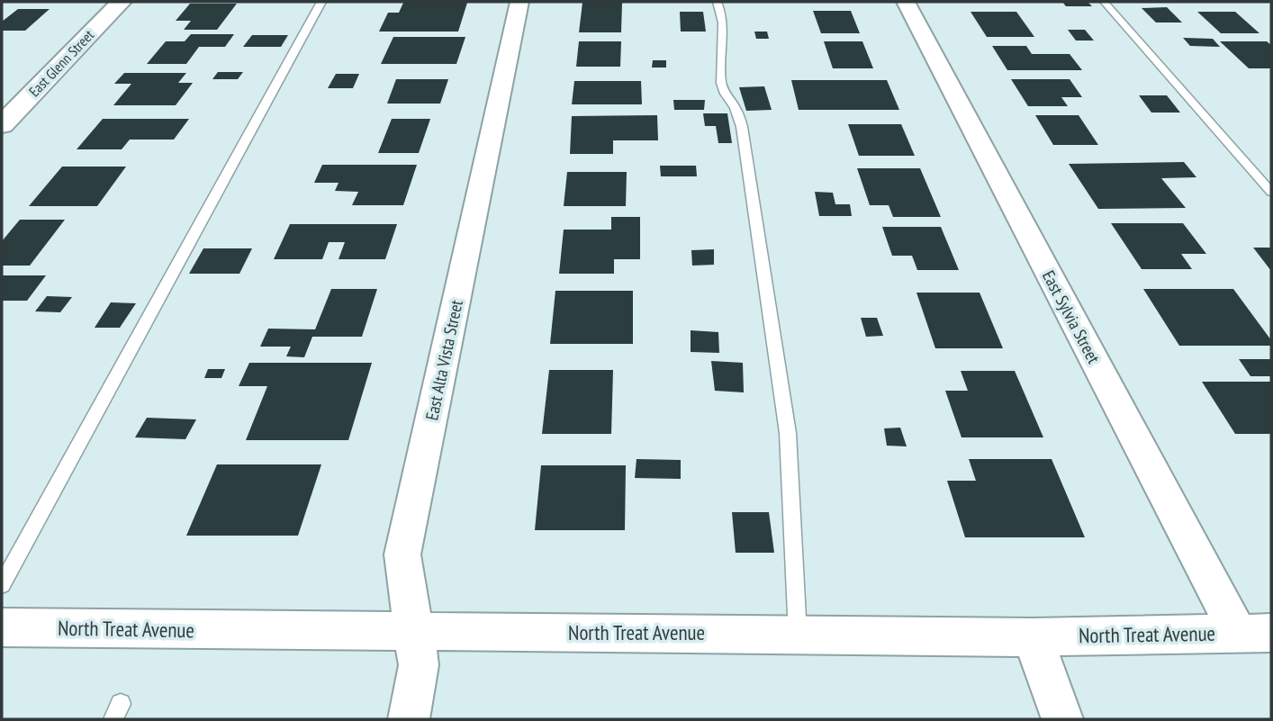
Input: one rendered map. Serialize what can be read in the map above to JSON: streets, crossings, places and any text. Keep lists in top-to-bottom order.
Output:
{
  "streets": {
    "street": [
      "East Glenn Street",
      "East Sylvia Street",
      "East Alta Vista Street",
      "North Treat Avenue"
    ]
  },
  "crossings": [
    ["East Sylvia Street", "North Treat Avenue"],
    ["East Alta Vista Street", "North Treat Avenue"]
  ]
}
